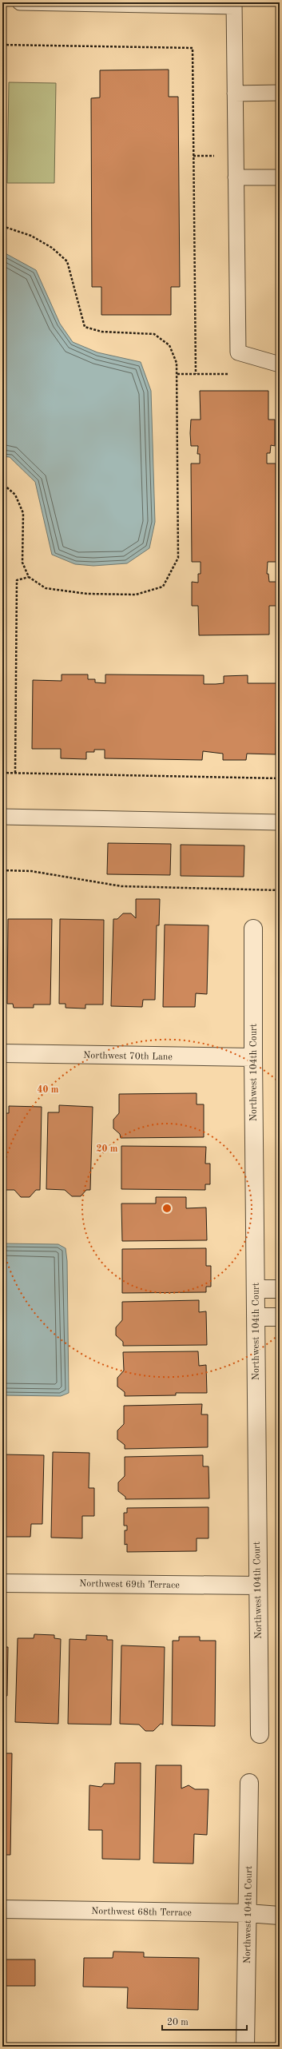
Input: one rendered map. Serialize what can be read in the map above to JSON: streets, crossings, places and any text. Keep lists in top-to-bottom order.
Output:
{
  "streets": {
    "street": [
      "Northwest 70th Lane",
      "Northwest 104th Court",
      "Northwest 69th Terrace",
      "Northwest 68th Terrace"
    ]
  },
  "crossings": [
    ["Northwest 70th Lane", "Northwest 104th Court"],
    ["Northwest 104th Court", "Northwest 69th Terrace"],
    ["Northwest 104th Court", "Northwest 68th Terrace"]
  ],
  "scale_bar": "20 m",
  "rings": ["40 m", "20 m"]
}
